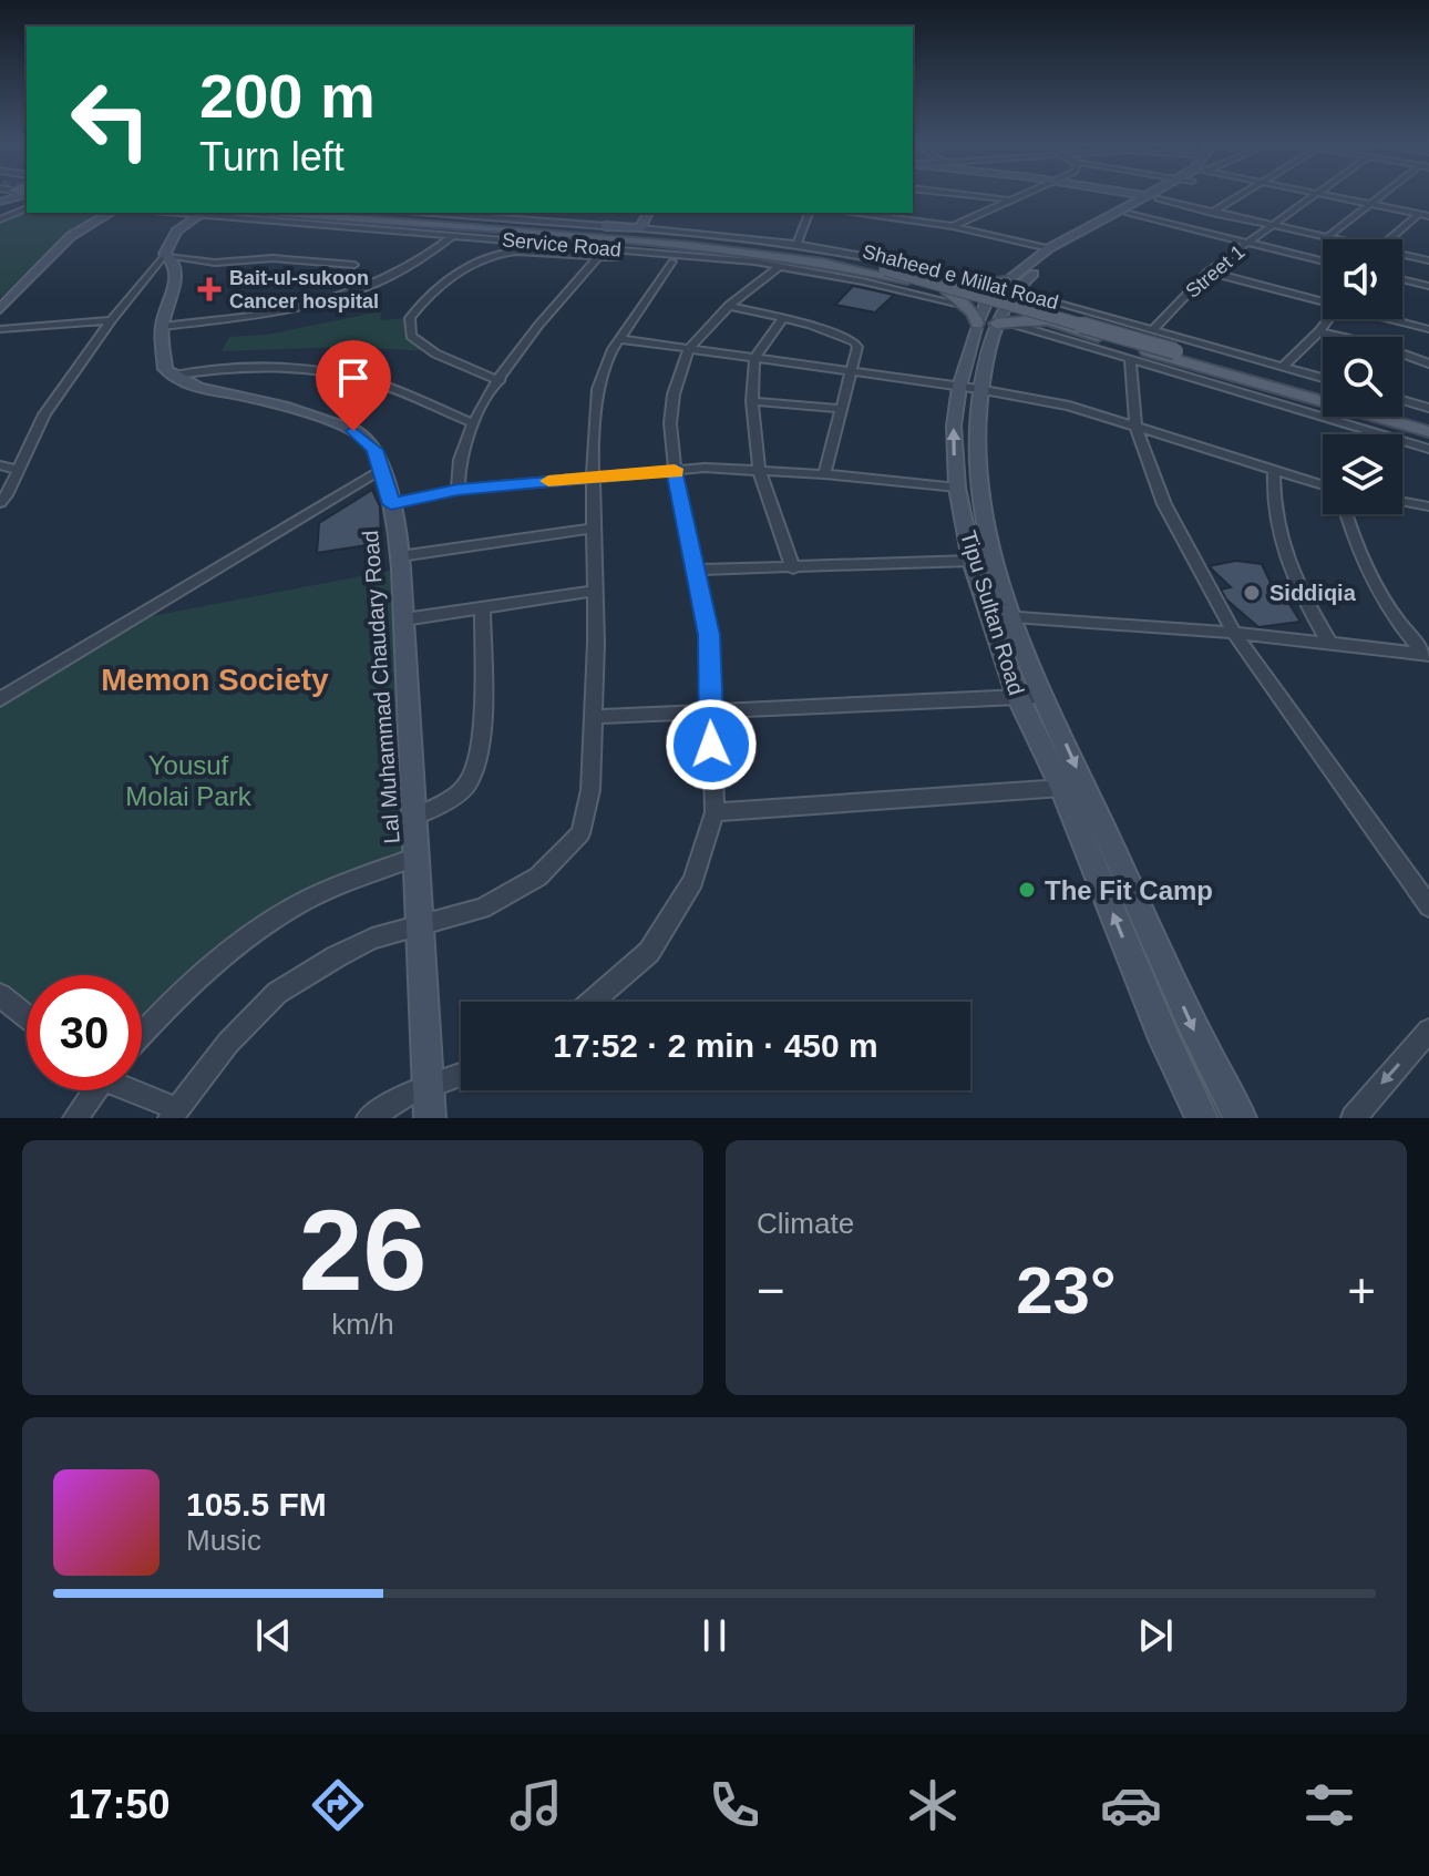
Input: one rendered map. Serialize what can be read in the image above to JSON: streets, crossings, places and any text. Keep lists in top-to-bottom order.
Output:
{
  "streets": {
    "main road": ["Shaheed e Millat Road", "Tipu Sultan Road", "Lal Muhammad Chaudary Road"],
    "street": ["Service Road", "Street 1"]
  },
  "crossings": [
    ["Service Road", "Shaheed e Millat Road"],
    ["Service Road", "Tipu Sultan Road"],
    ["Shaheed e Millat Road", "Tipu Sultan Road"]
  ],
  "districts": ["Memon Society"],
  "parks": ["Yousuf Molai Park"],
  "places": {
    "health": ["Bait-ul-sukoon Cancer hospital"],
    "other": ["Siddiqia", "The Fit Camp"]
  },
  "page": {
    "turn": ["200 m", "Turn left"],
    "limit": "30",
    "trip": "17:52 · 2 min · 450 m",
    "tile": [
      ["26", "km/h"],
      "Climate"
    ],
    "heat": ["−", "23°", "+"],
    "song": ["105.5 FM", "Music"],
    "tabs": "17:50"
  }
}
